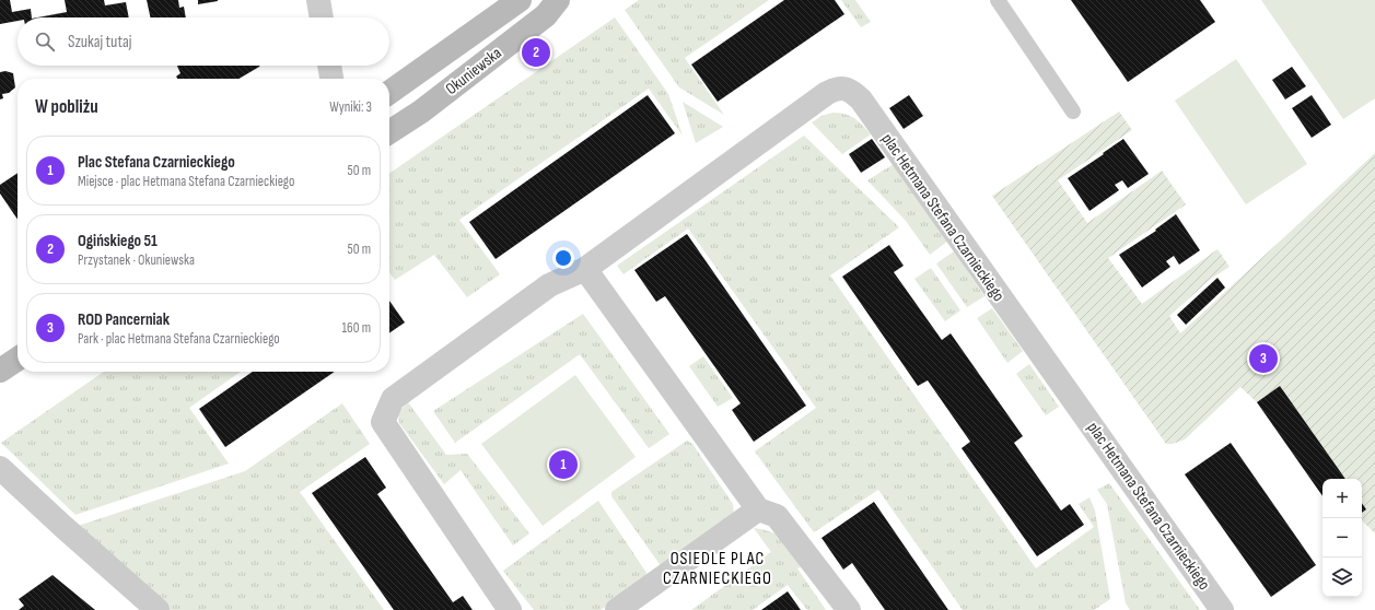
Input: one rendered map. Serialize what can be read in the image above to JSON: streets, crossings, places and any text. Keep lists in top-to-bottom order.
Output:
{
  "streets": {
    "main road": ["Okuniewska"],
    "street": ["plac Hetmana Stefana Czarnieckiego"]
  },
  "districts": ["OSIEDLE PLAC CZARNIECKIEGO"],
  "page": {
    "search": "Szukaj tutaj",
    "pins": ["2", "3", "1"],
    "heading": ["W pobliżu", "Wyniki: 3"],
    "list": [
      {
        "mark": "1",
        "name": "Plac Stefana Czarnieckiego",
        "note": "Miejsce · plac Hetmana Stefana Czarnieckiego",
        "value": "50 m"
      },
      {
        "mark": "2",
        "name": "Ogińskiego 51",
        "note": "Przystanek · Okuniewska",
        "value": "50 m"
      },
      {
        "mark": "3",
        "name": "ROD Pancerniak",
        "note": "Park · plac Hetmana Stefana Czarnieckiego",
        "value": "160 m"
      }
    ],
    "map_buttons": ["+", "−"]
  }
}
